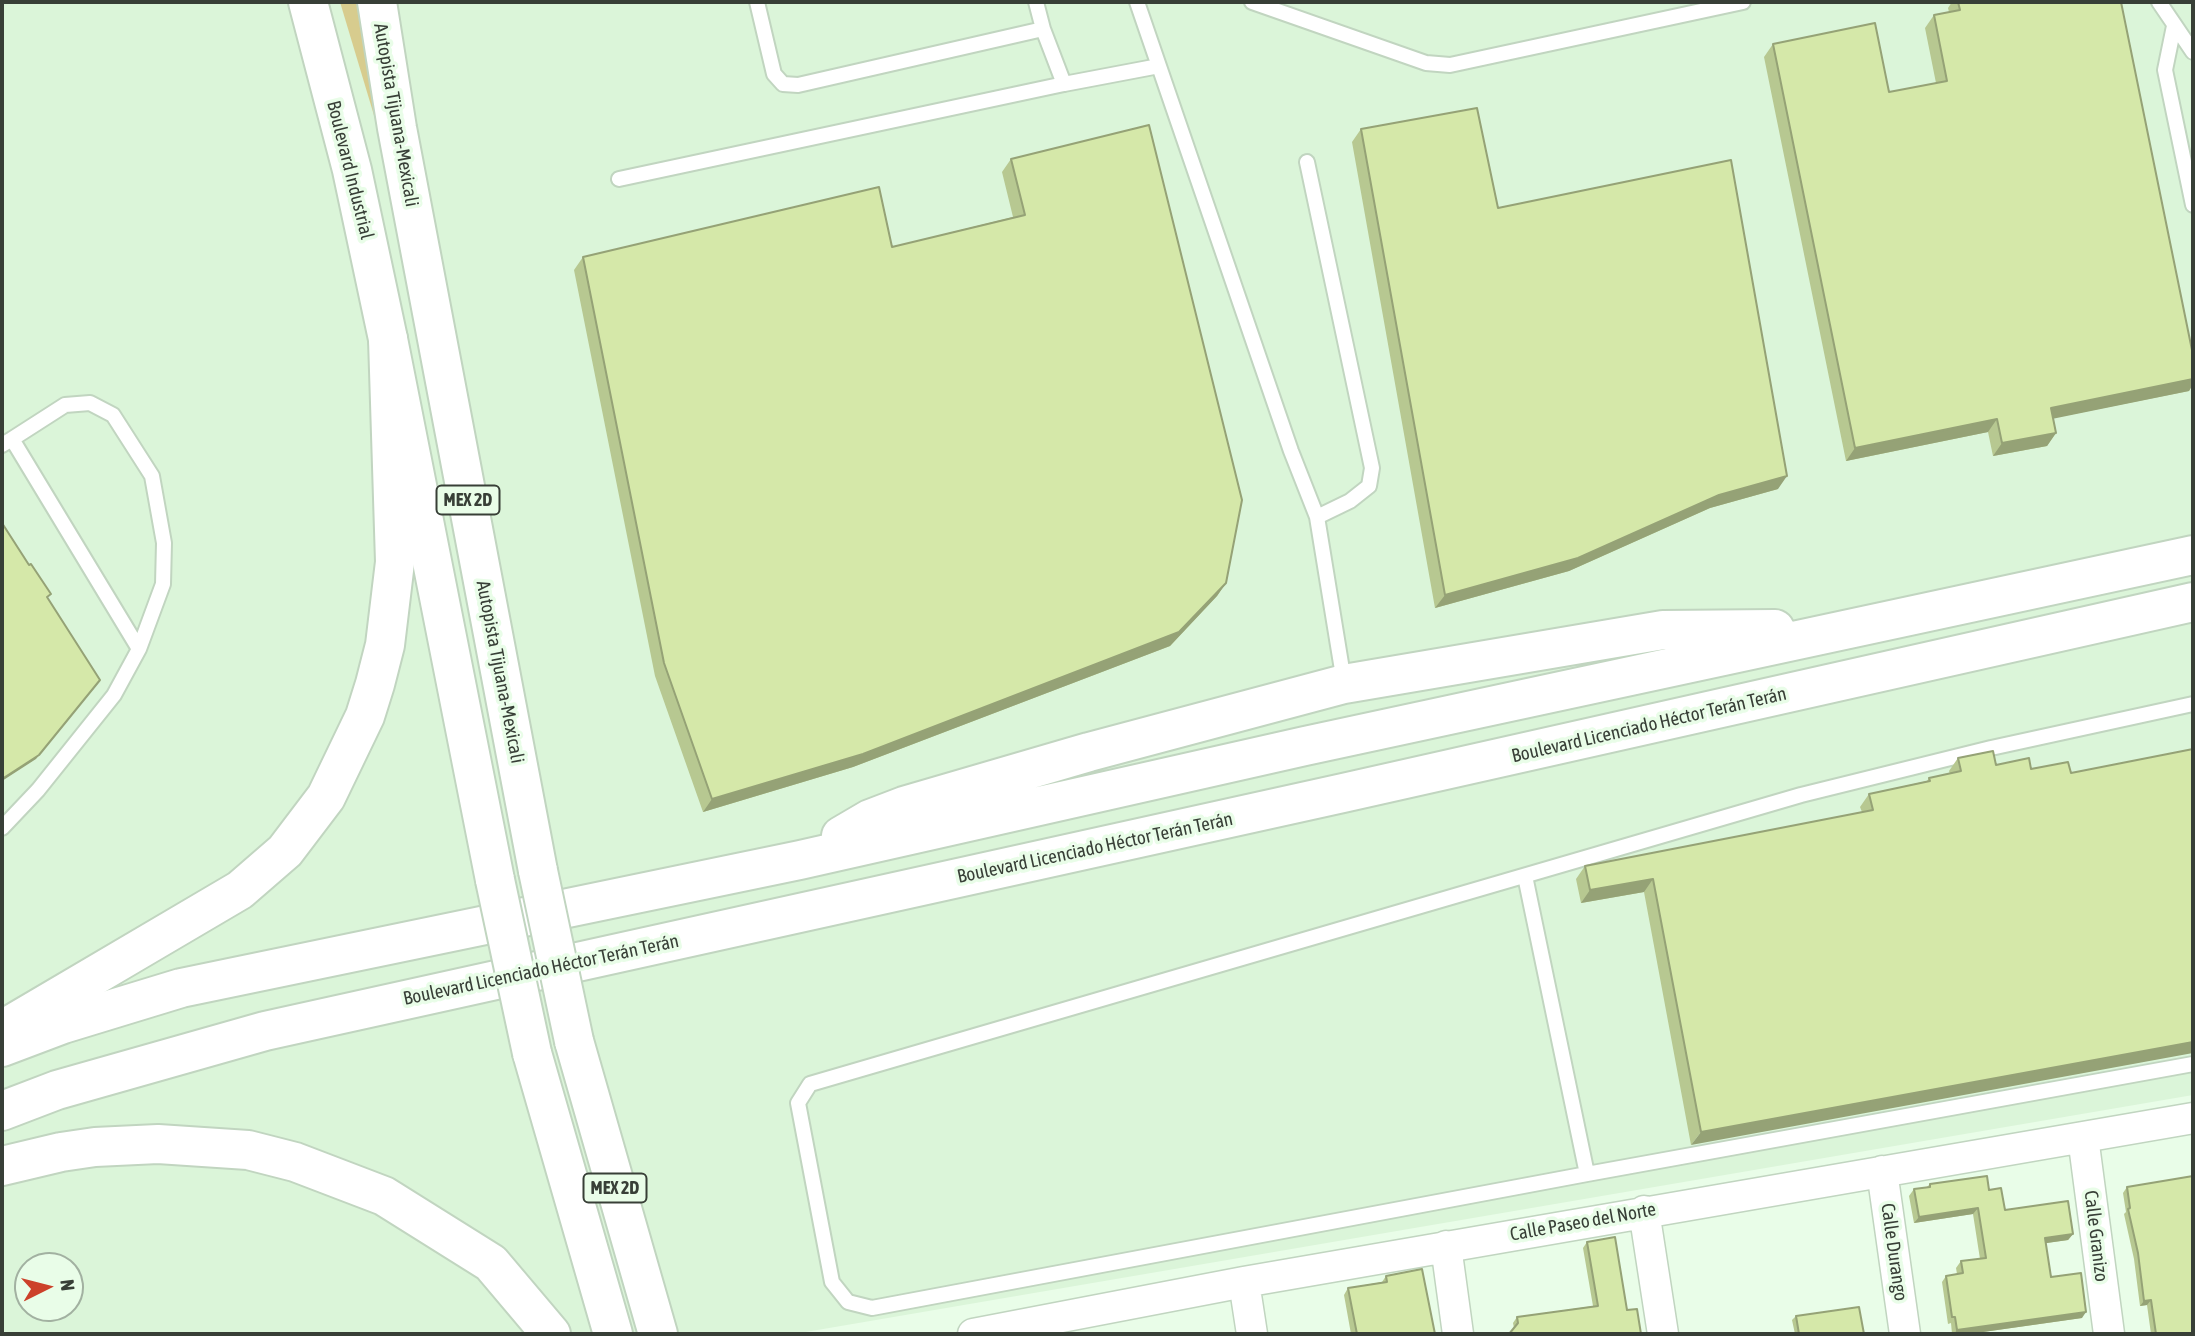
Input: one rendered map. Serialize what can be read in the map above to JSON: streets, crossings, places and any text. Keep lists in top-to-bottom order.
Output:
{
  "streets": {
    "main road": [
      "Autopista Tijuana-Mexicali",
      "Boulevard Industrial",
      "MEX 2D",
      "Boulevard Licenciado Héctor Terán Terán"
    ],
    "street": ["Calle Paseo del Norte", "Calle Granizo", "Calle Durango"]
  },
  "crossings": [
    ["Boulevard Industrial", "MEX 2D"],
    ["Calle Paseo del Norte", "Calle Granizo"],
    ["Calle Paseo del Norte", "Calle Durango"]
  ],
  "north": "right"
}
